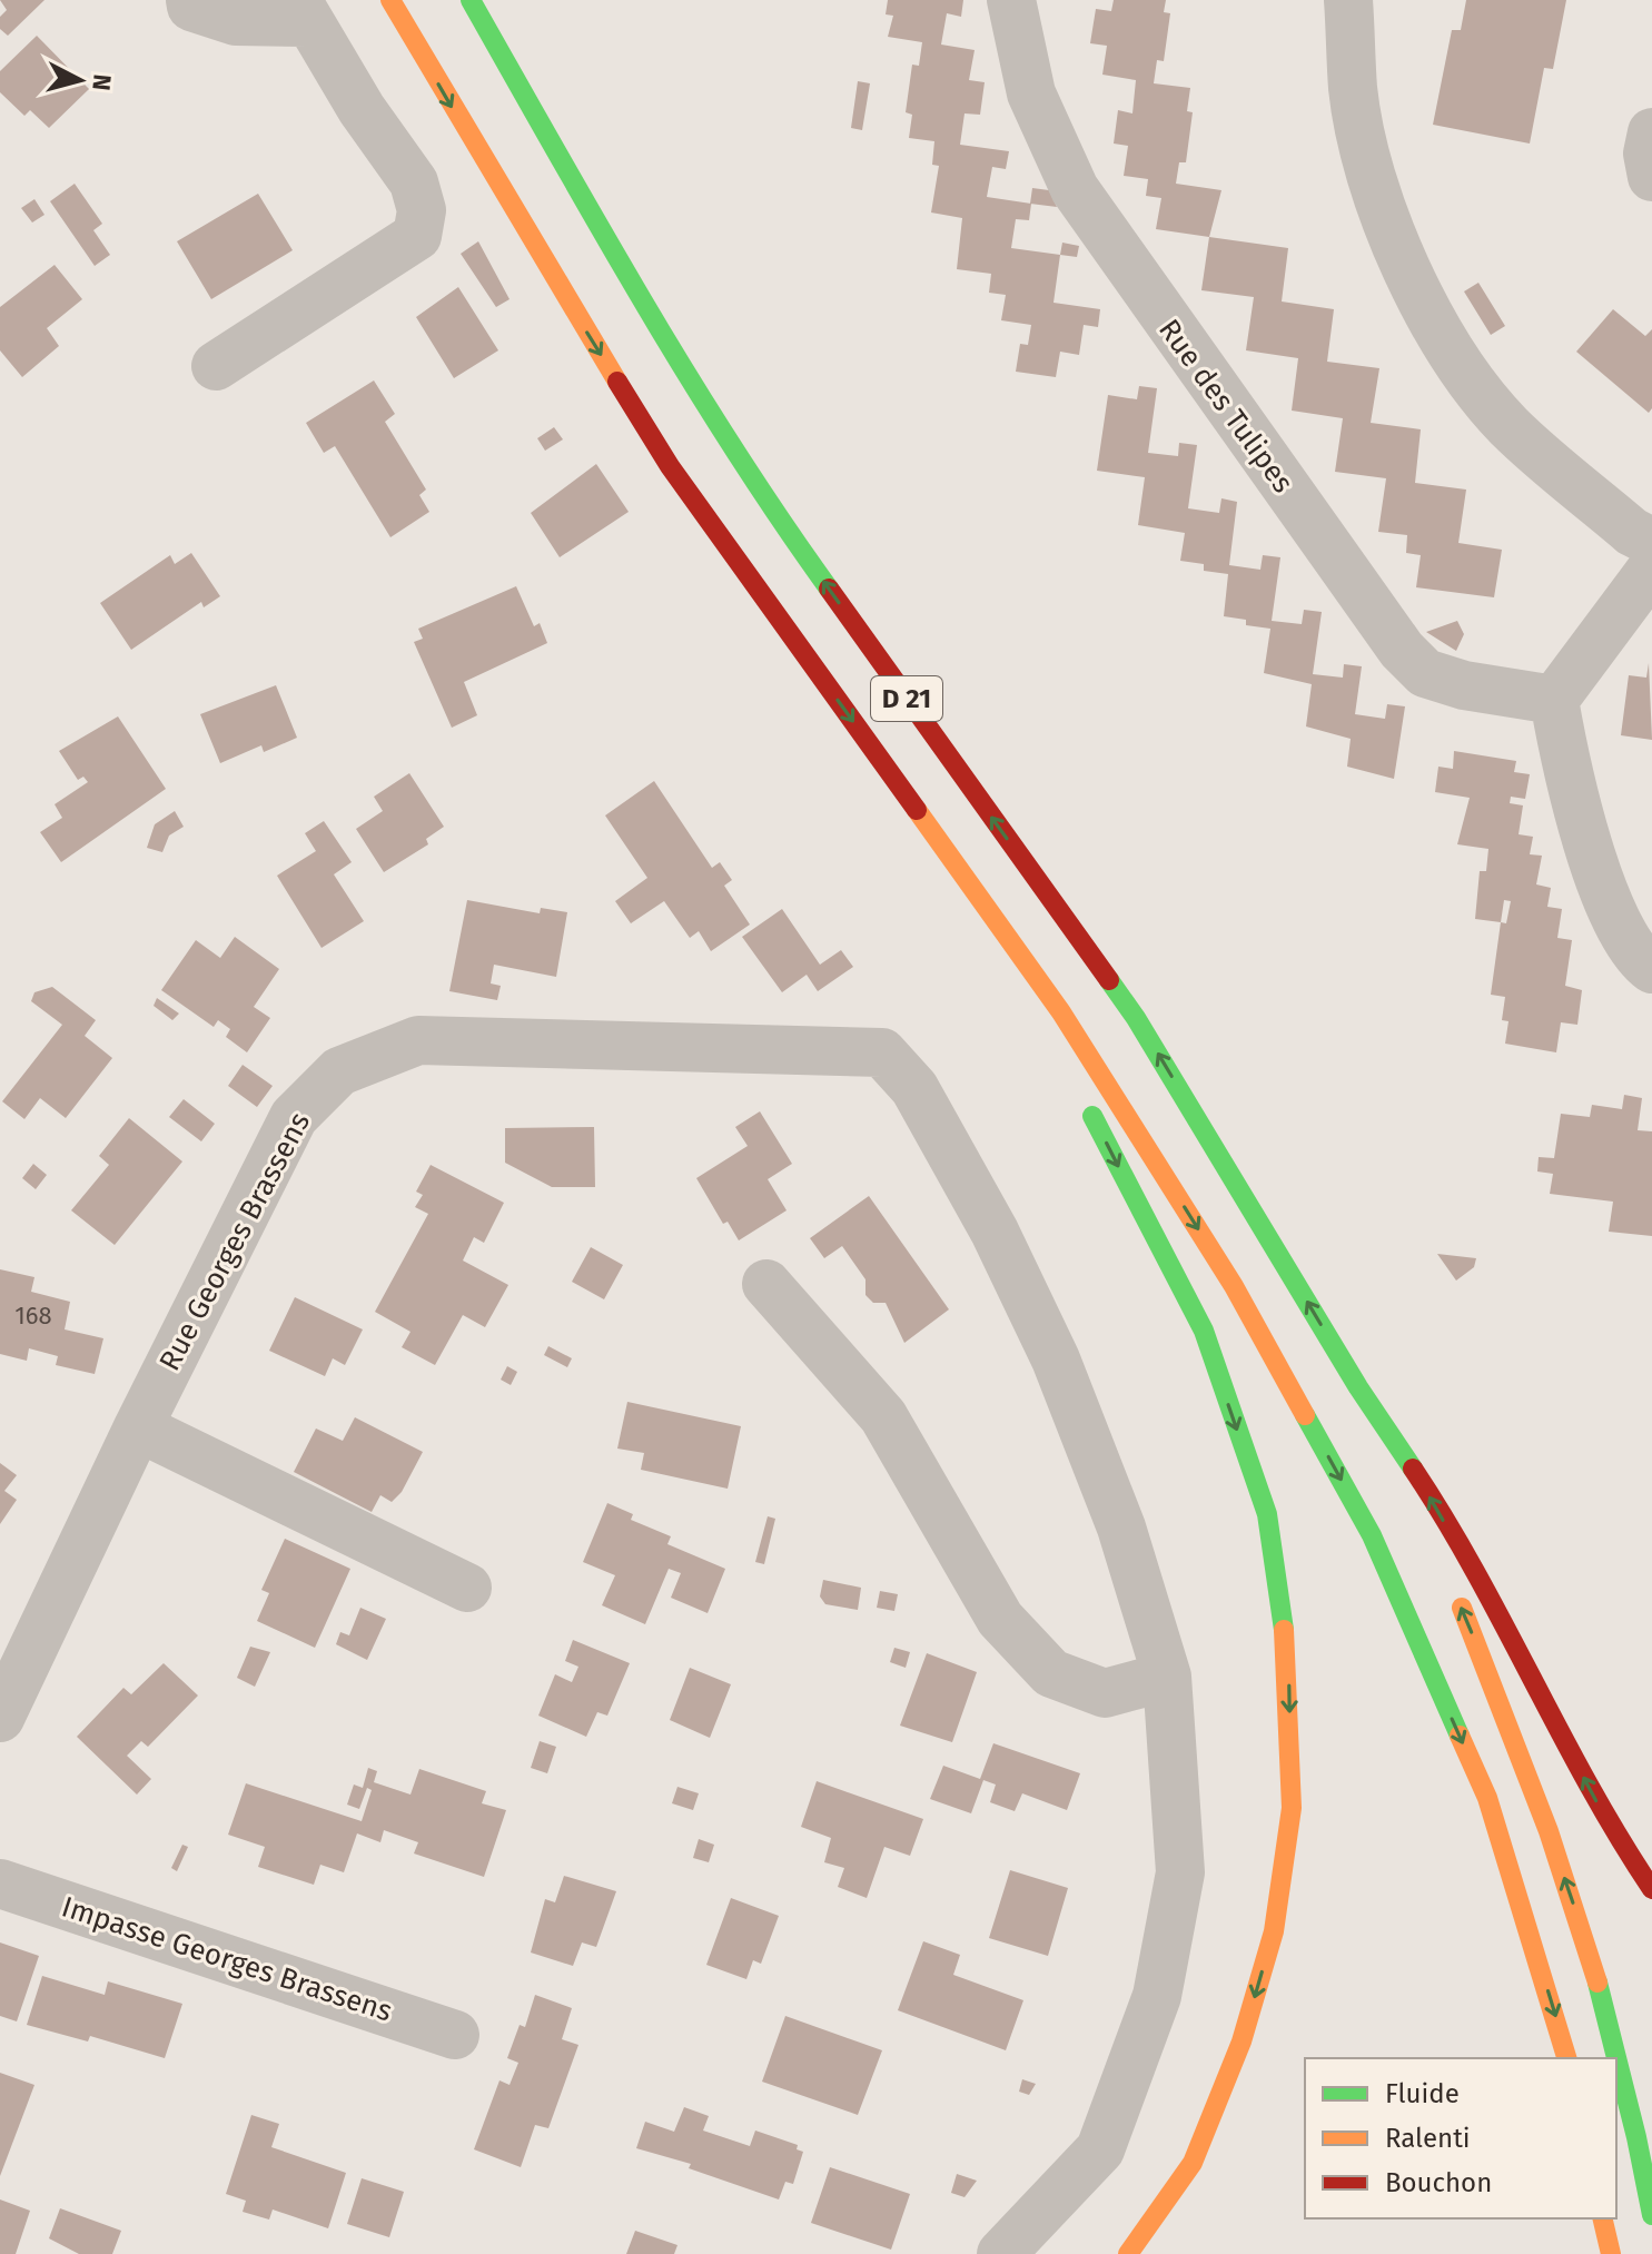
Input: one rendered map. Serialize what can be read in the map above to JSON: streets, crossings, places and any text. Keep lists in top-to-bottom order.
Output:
{
  "streets": {
    "highway": ["D 21"],
    "street": ["Rue des Tulipes", "Rue Georges Brassens", "Impasse Georges Brassens"]
  },
  "house_numbers": ["168"],
  "legend": ["Fluide", "Ralenti", "Bouchon"],
  "north": "right"
}
